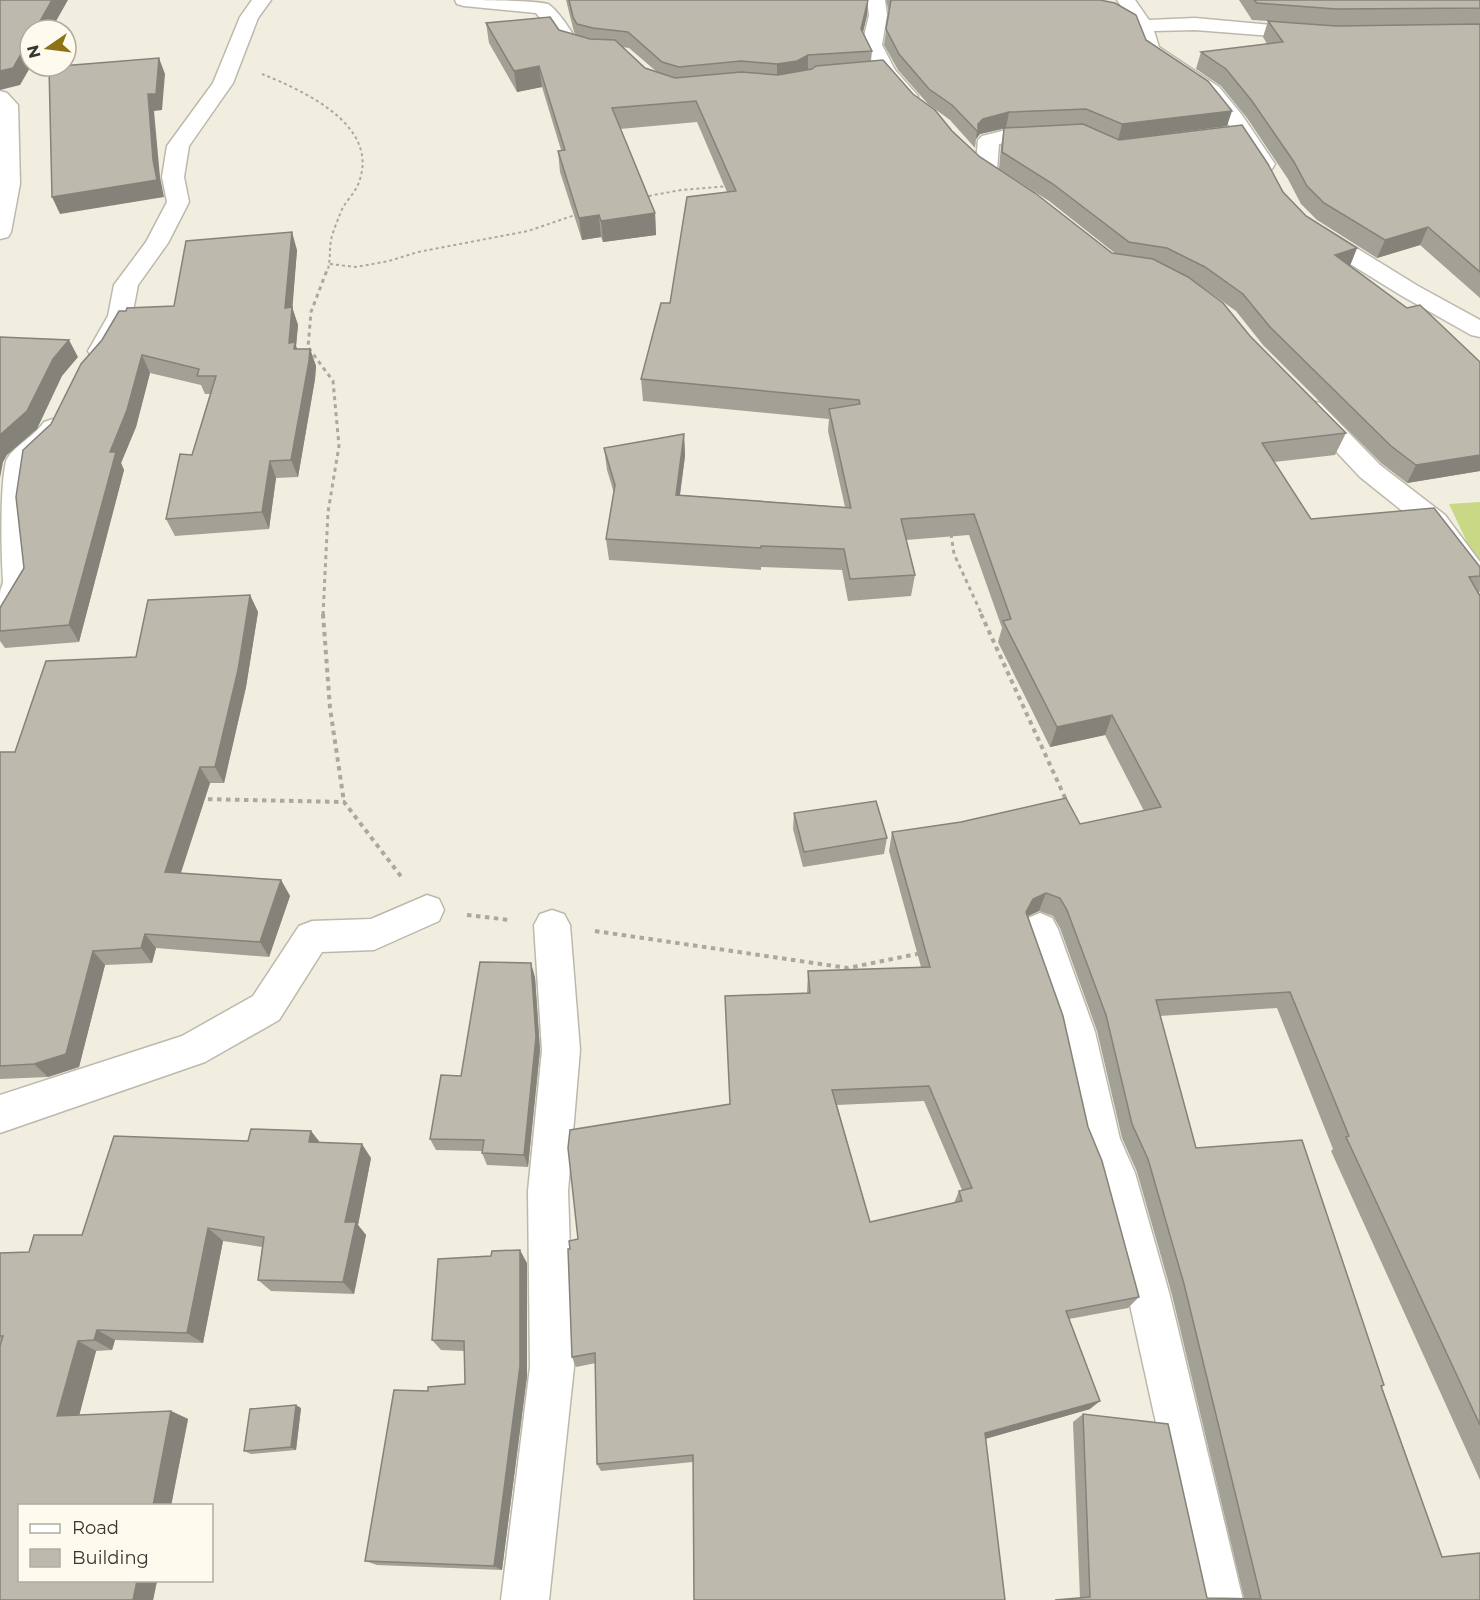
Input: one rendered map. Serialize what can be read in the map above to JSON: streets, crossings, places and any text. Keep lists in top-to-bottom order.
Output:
{
  "legend": ["Road", "Building"],
  "north": "left"
}
